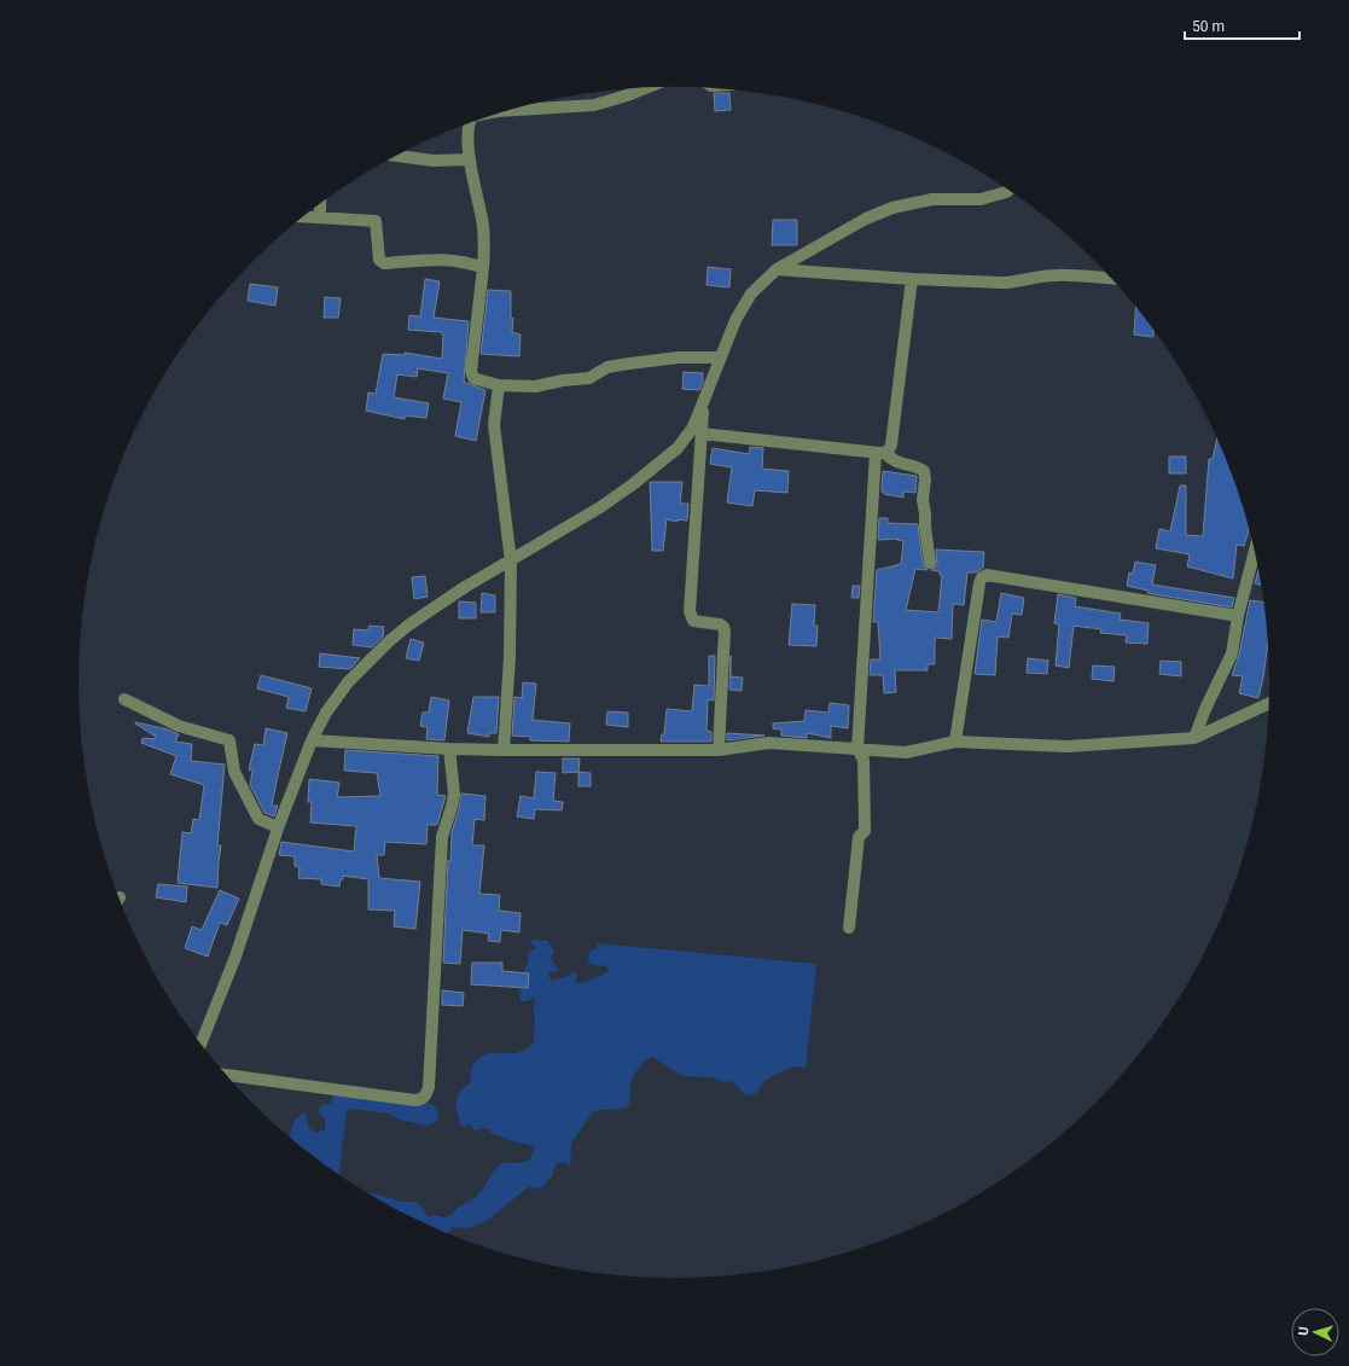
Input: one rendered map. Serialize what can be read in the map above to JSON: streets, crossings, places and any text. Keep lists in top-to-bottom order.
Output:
{
  "scale_bar": "50 m",
  "north": "left"
}
